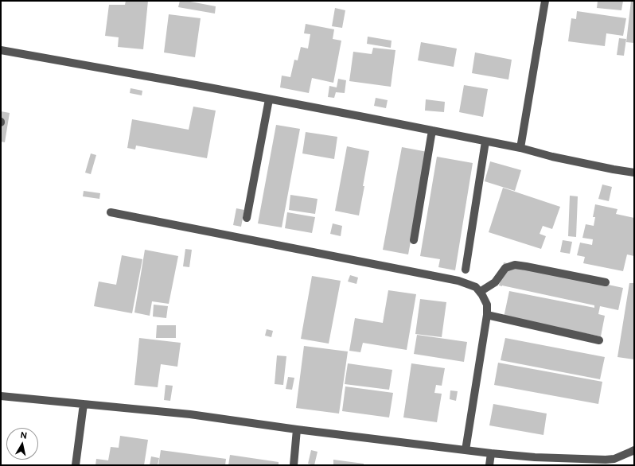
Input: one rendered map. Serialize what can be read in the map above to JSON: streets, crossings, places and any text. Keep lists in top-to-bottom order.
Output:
{
  "north": "top"
}
